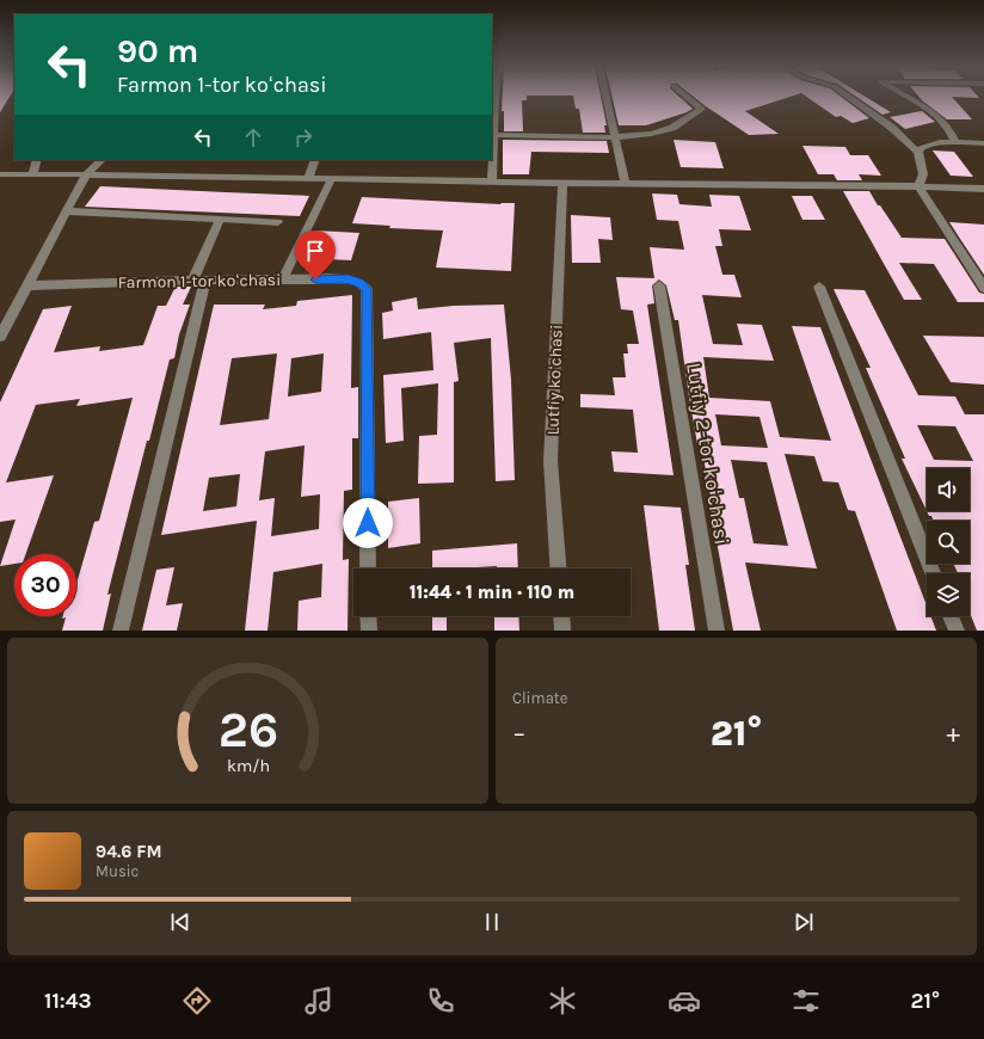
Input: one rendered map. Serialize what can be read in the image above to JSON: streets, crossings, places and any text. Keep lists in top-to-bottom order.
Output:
{
  "streets": {
    "street": ["Farmon 1-tor koʻchasi", "Lutfiy koʻchasi", "Lutfiy 2-tor koʻchasi"]
  },
  "page": {
    "turn": ["90 m", "Farmon 1-tor koʻchasi"],
    "limit": "30",
    "trip": "11:44 · 1 min · 110 m",
    "tile": "Climate",
    "heat": ["−", "21°", "+"],
    "song": ["94.6 FM", "Music"],
    "tabs": ["11:43", "21°"],
    "gauge": ["26", "km/h"]
  }
}
